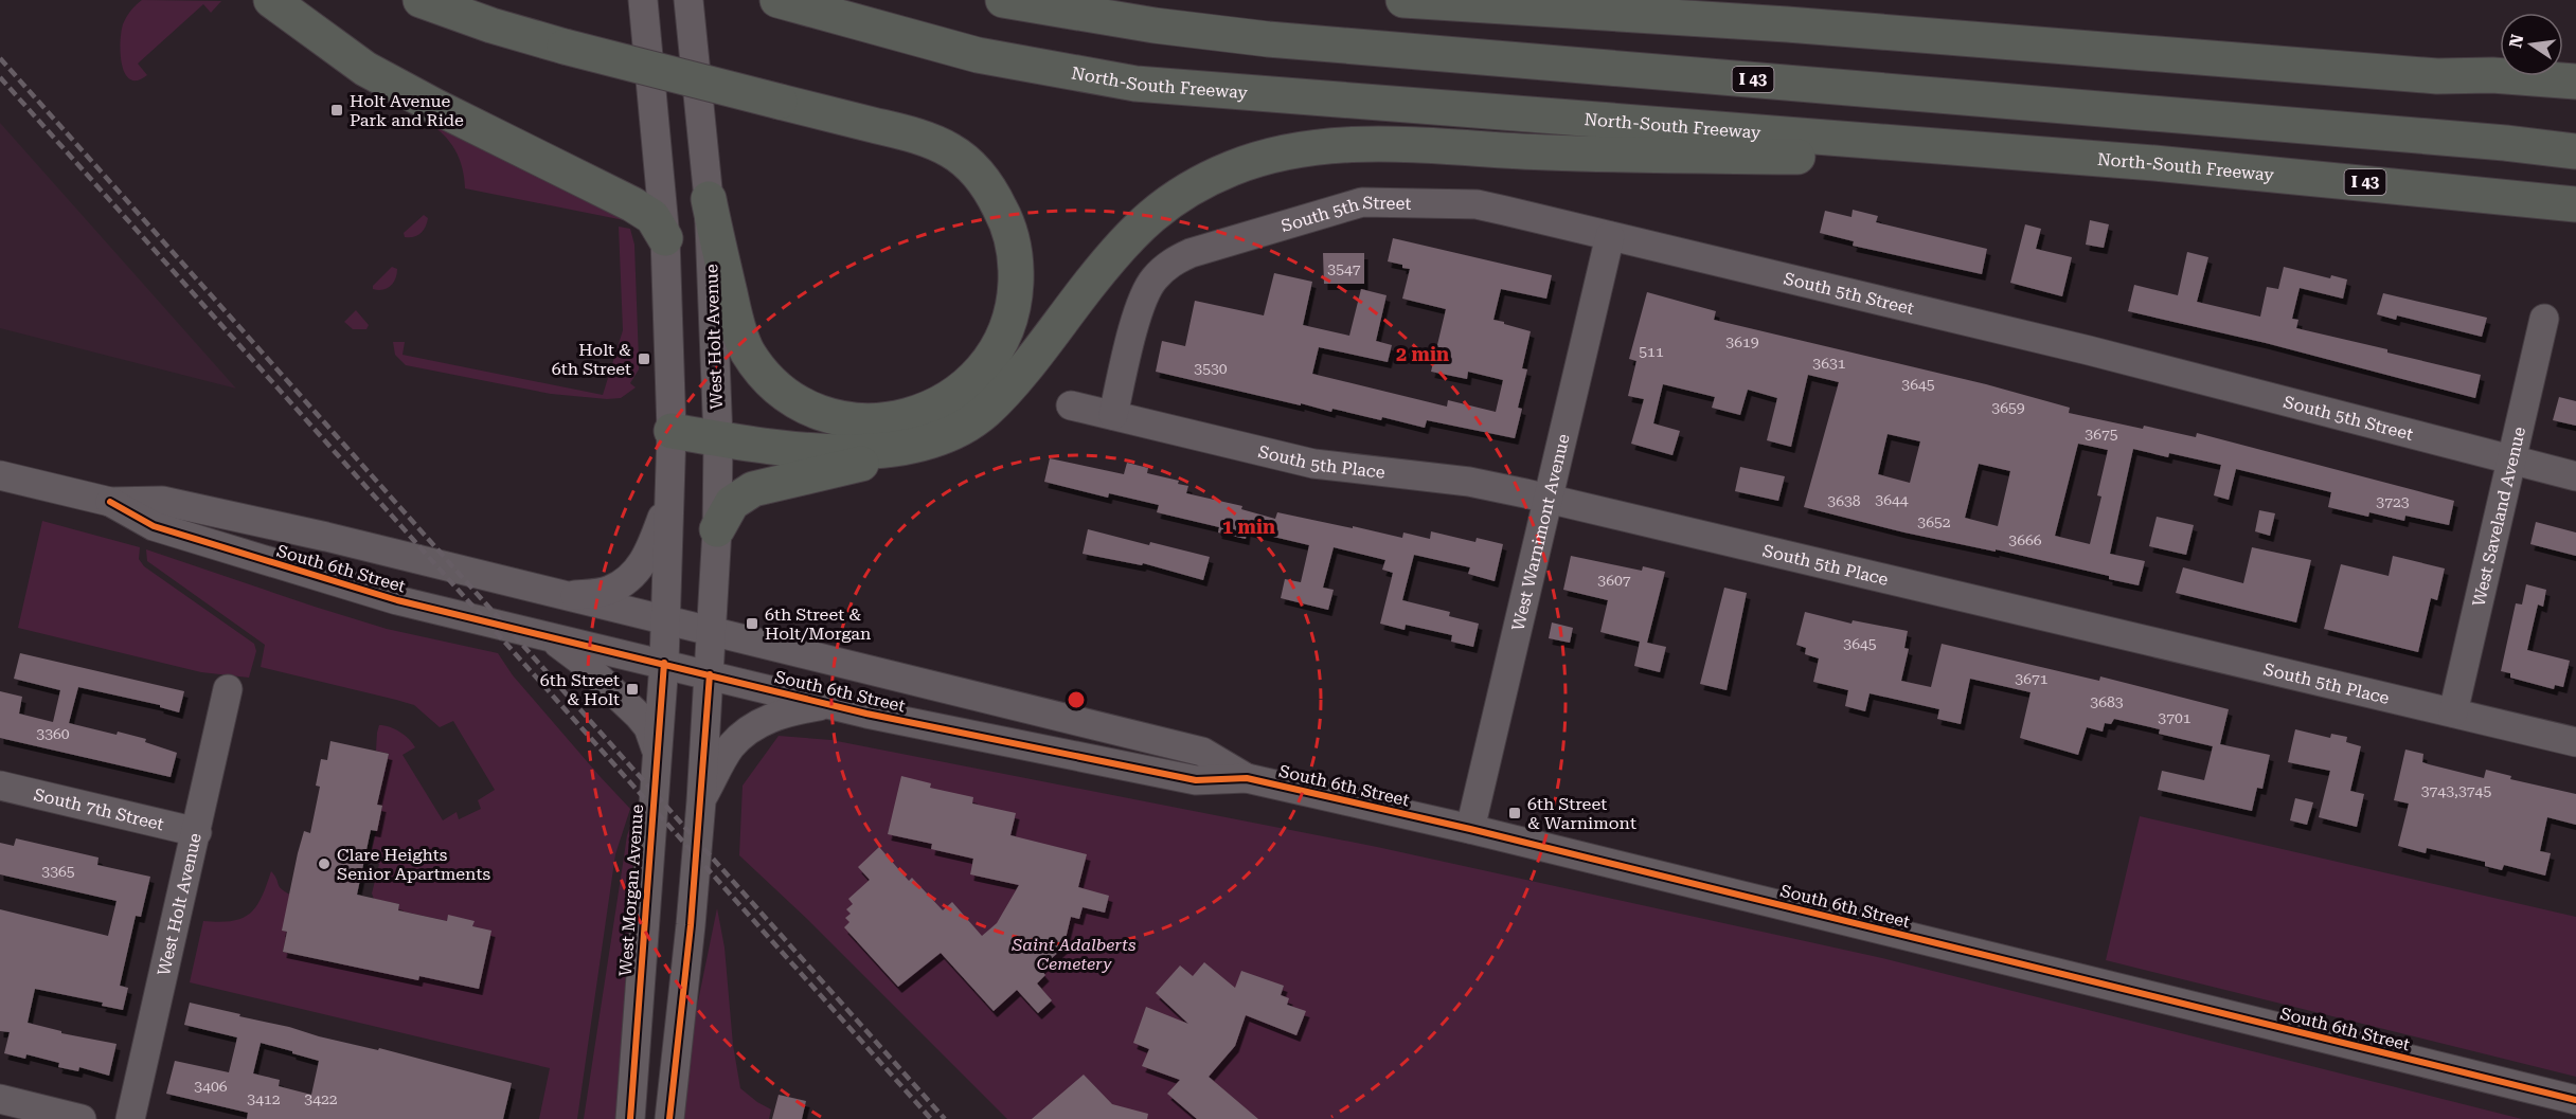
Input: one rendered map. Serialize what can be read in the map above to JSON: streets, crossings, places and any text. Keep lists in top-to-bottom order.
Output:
{
  "streets": {
    "highway": ["I 43", "North-South Freeway"],
    "street": [
      "South 5th Street",
      "West Holt Avenue",
      "South 5th Place",
      "West Saveland Avenue",
      "West Warnimont Avenue",
      "South 6th Street",
      "South 7th Street",
      "West Morgan Avenue"
    ]
  },
  "crossings": [
    ["South 5th Street", "South 5th Place"],
    ["South 5th Street", "West Saveland Avenue"],
    ["South 5th Street", "West Warnimont Avenue"],
    ["West Holt Avenue", "South 6th Street"],
    ["West Holt Avenue", "South 7th Street"],
    ["South 5th Place", "West Saveland Avenue"],
    ["South 5th Place", "West Warnimont Avenue"],
    ["West Warnimont Avenue", "South 6th Street"],
    ["South 6th Street", "West Morgan Avenue"]
  ],
  "parks": ["Saint Adalberts Cemetery"],
  "places": {
    "transit": [
      "Holt Avenue Park and Ride",
      "Holt & 6th Street",
      "6th Street & Holt/Morgan",
      "6th Street & Holt",
      "6th Street & Warnimont"
    ],
    "other": ["Clare Heights Senior Apartments"]
  },
  "house_numbers": [
    "3547",
    "3619",
    "511",
    "3631",
    "3530",
    "3645",
    "3659",
    "3675",
    "3644",
    "3638",
    "3723",
    "3652",
    "3666",
    "3607",
    "3645",
    "3671",
    "3683",
    "3701",
    "3360",
    "3743,3745",
    "3365",
    "3406",
    "3412",
    "3422"
  ],
  "north": "left",
  "rings": ["2 min", "1 min"]
}
